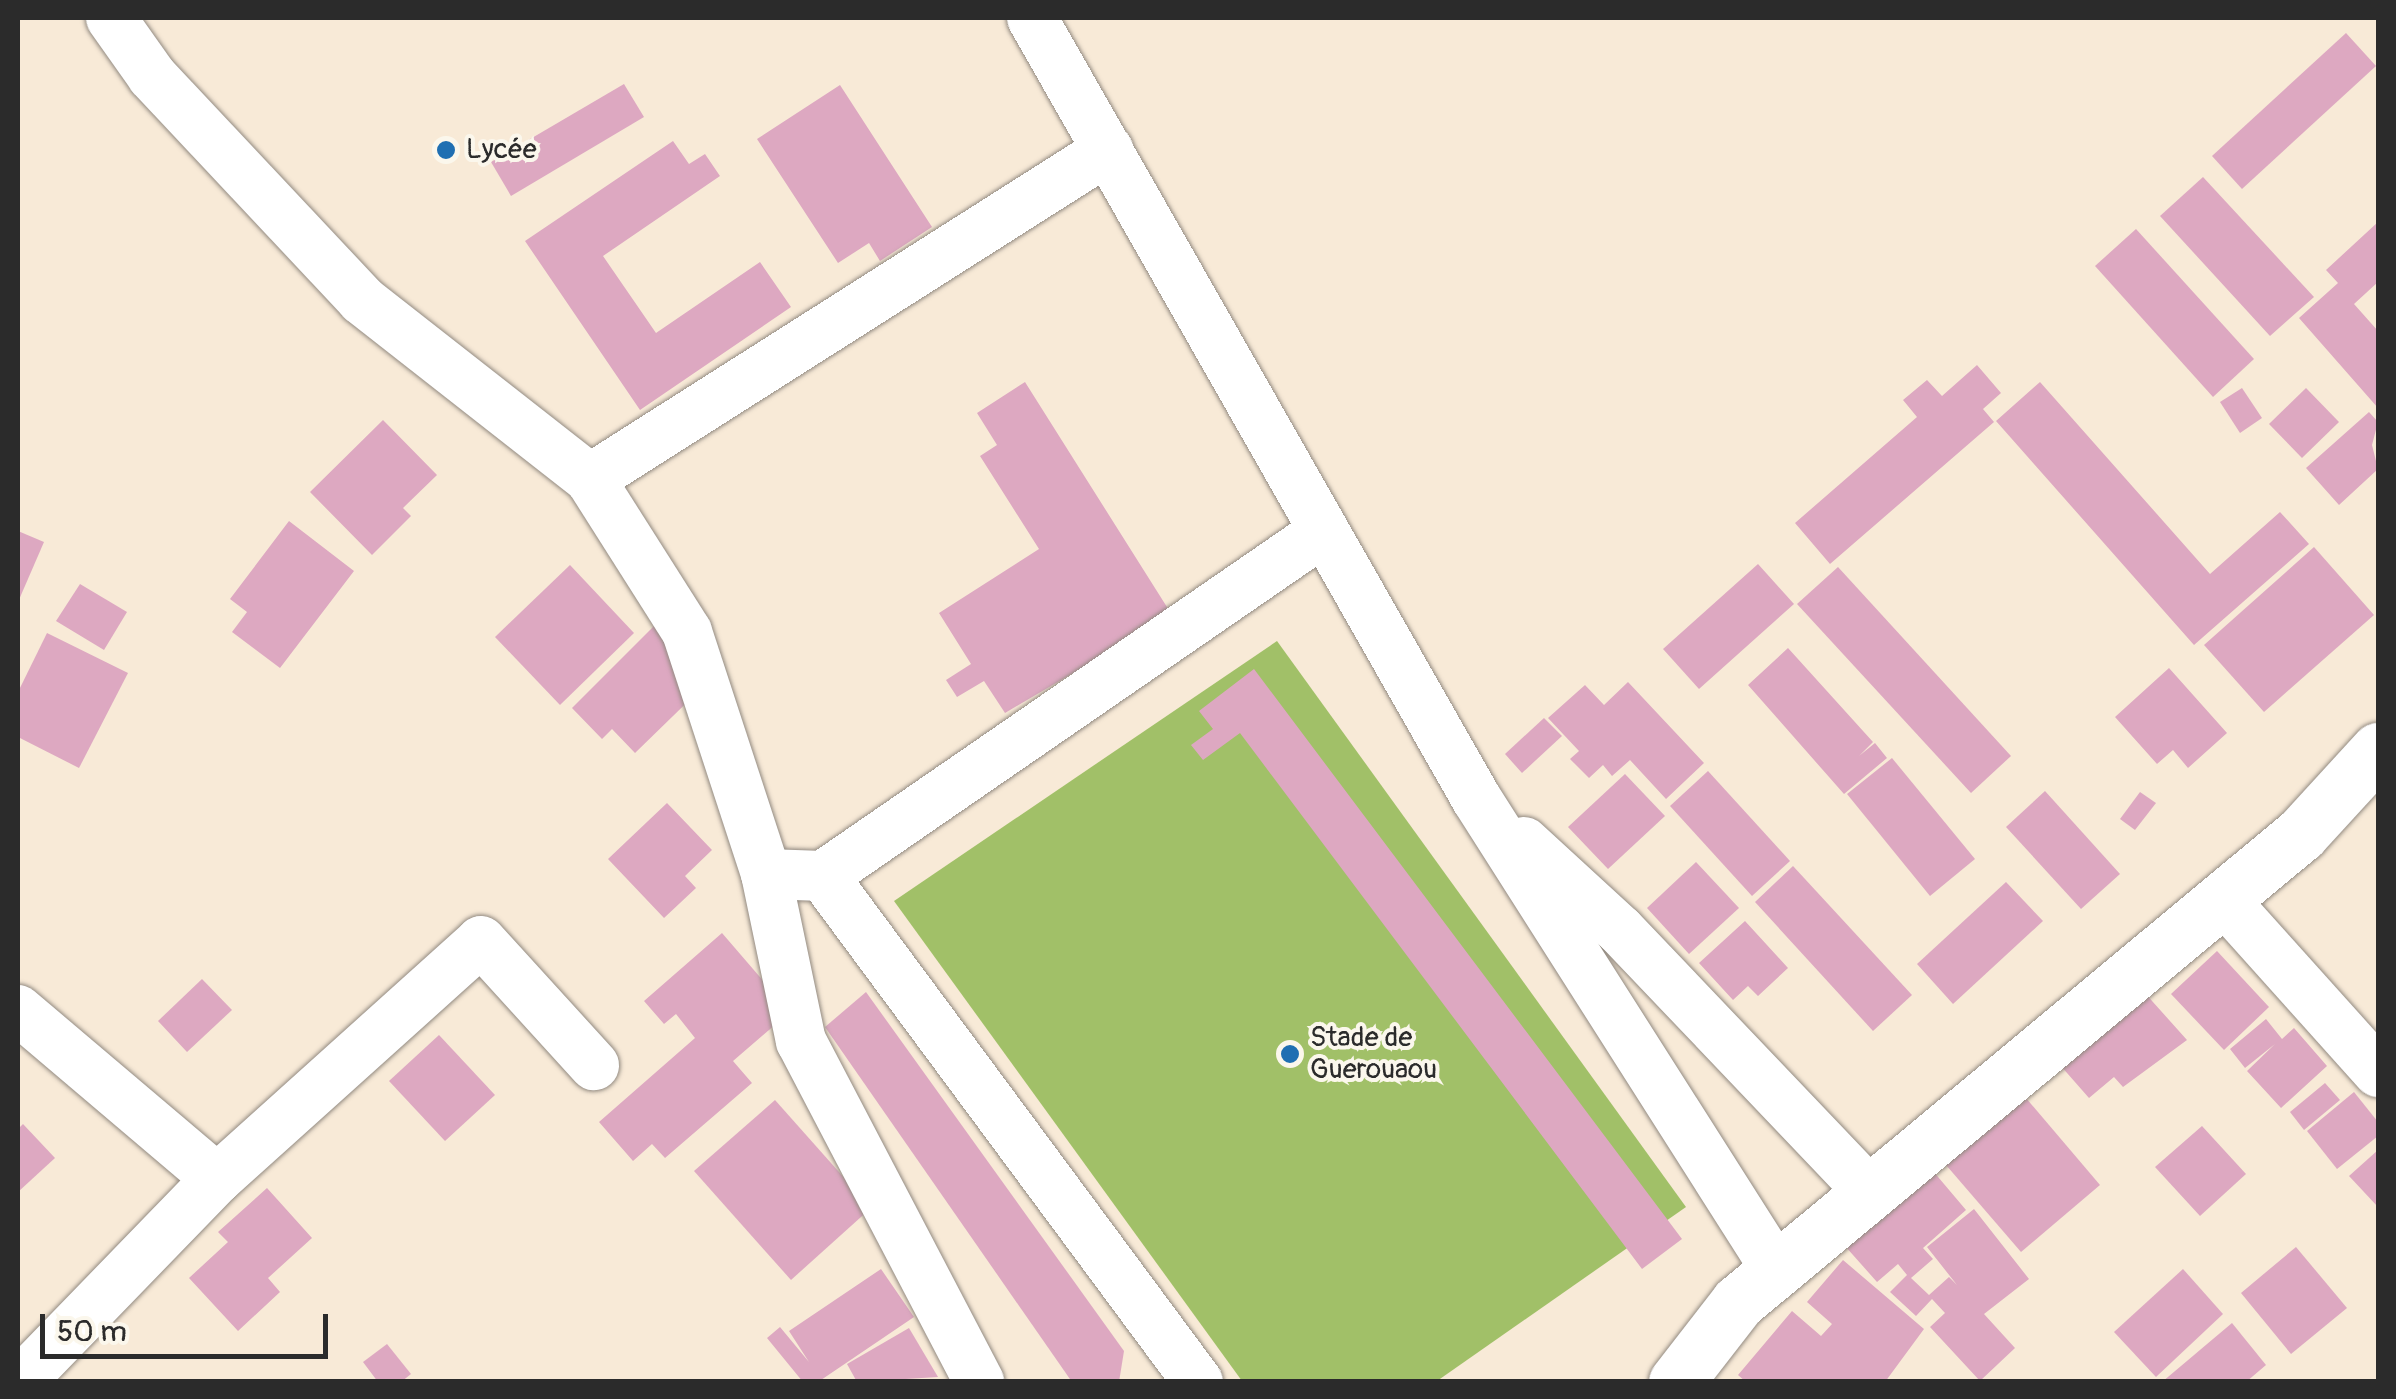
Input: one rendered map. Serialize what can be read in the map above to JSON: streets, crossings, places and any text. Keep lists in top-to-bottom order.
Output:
{
  "places": ["Lycée", "Stade de Guerouaou"],
  "scale_bar": "50 m"
}
